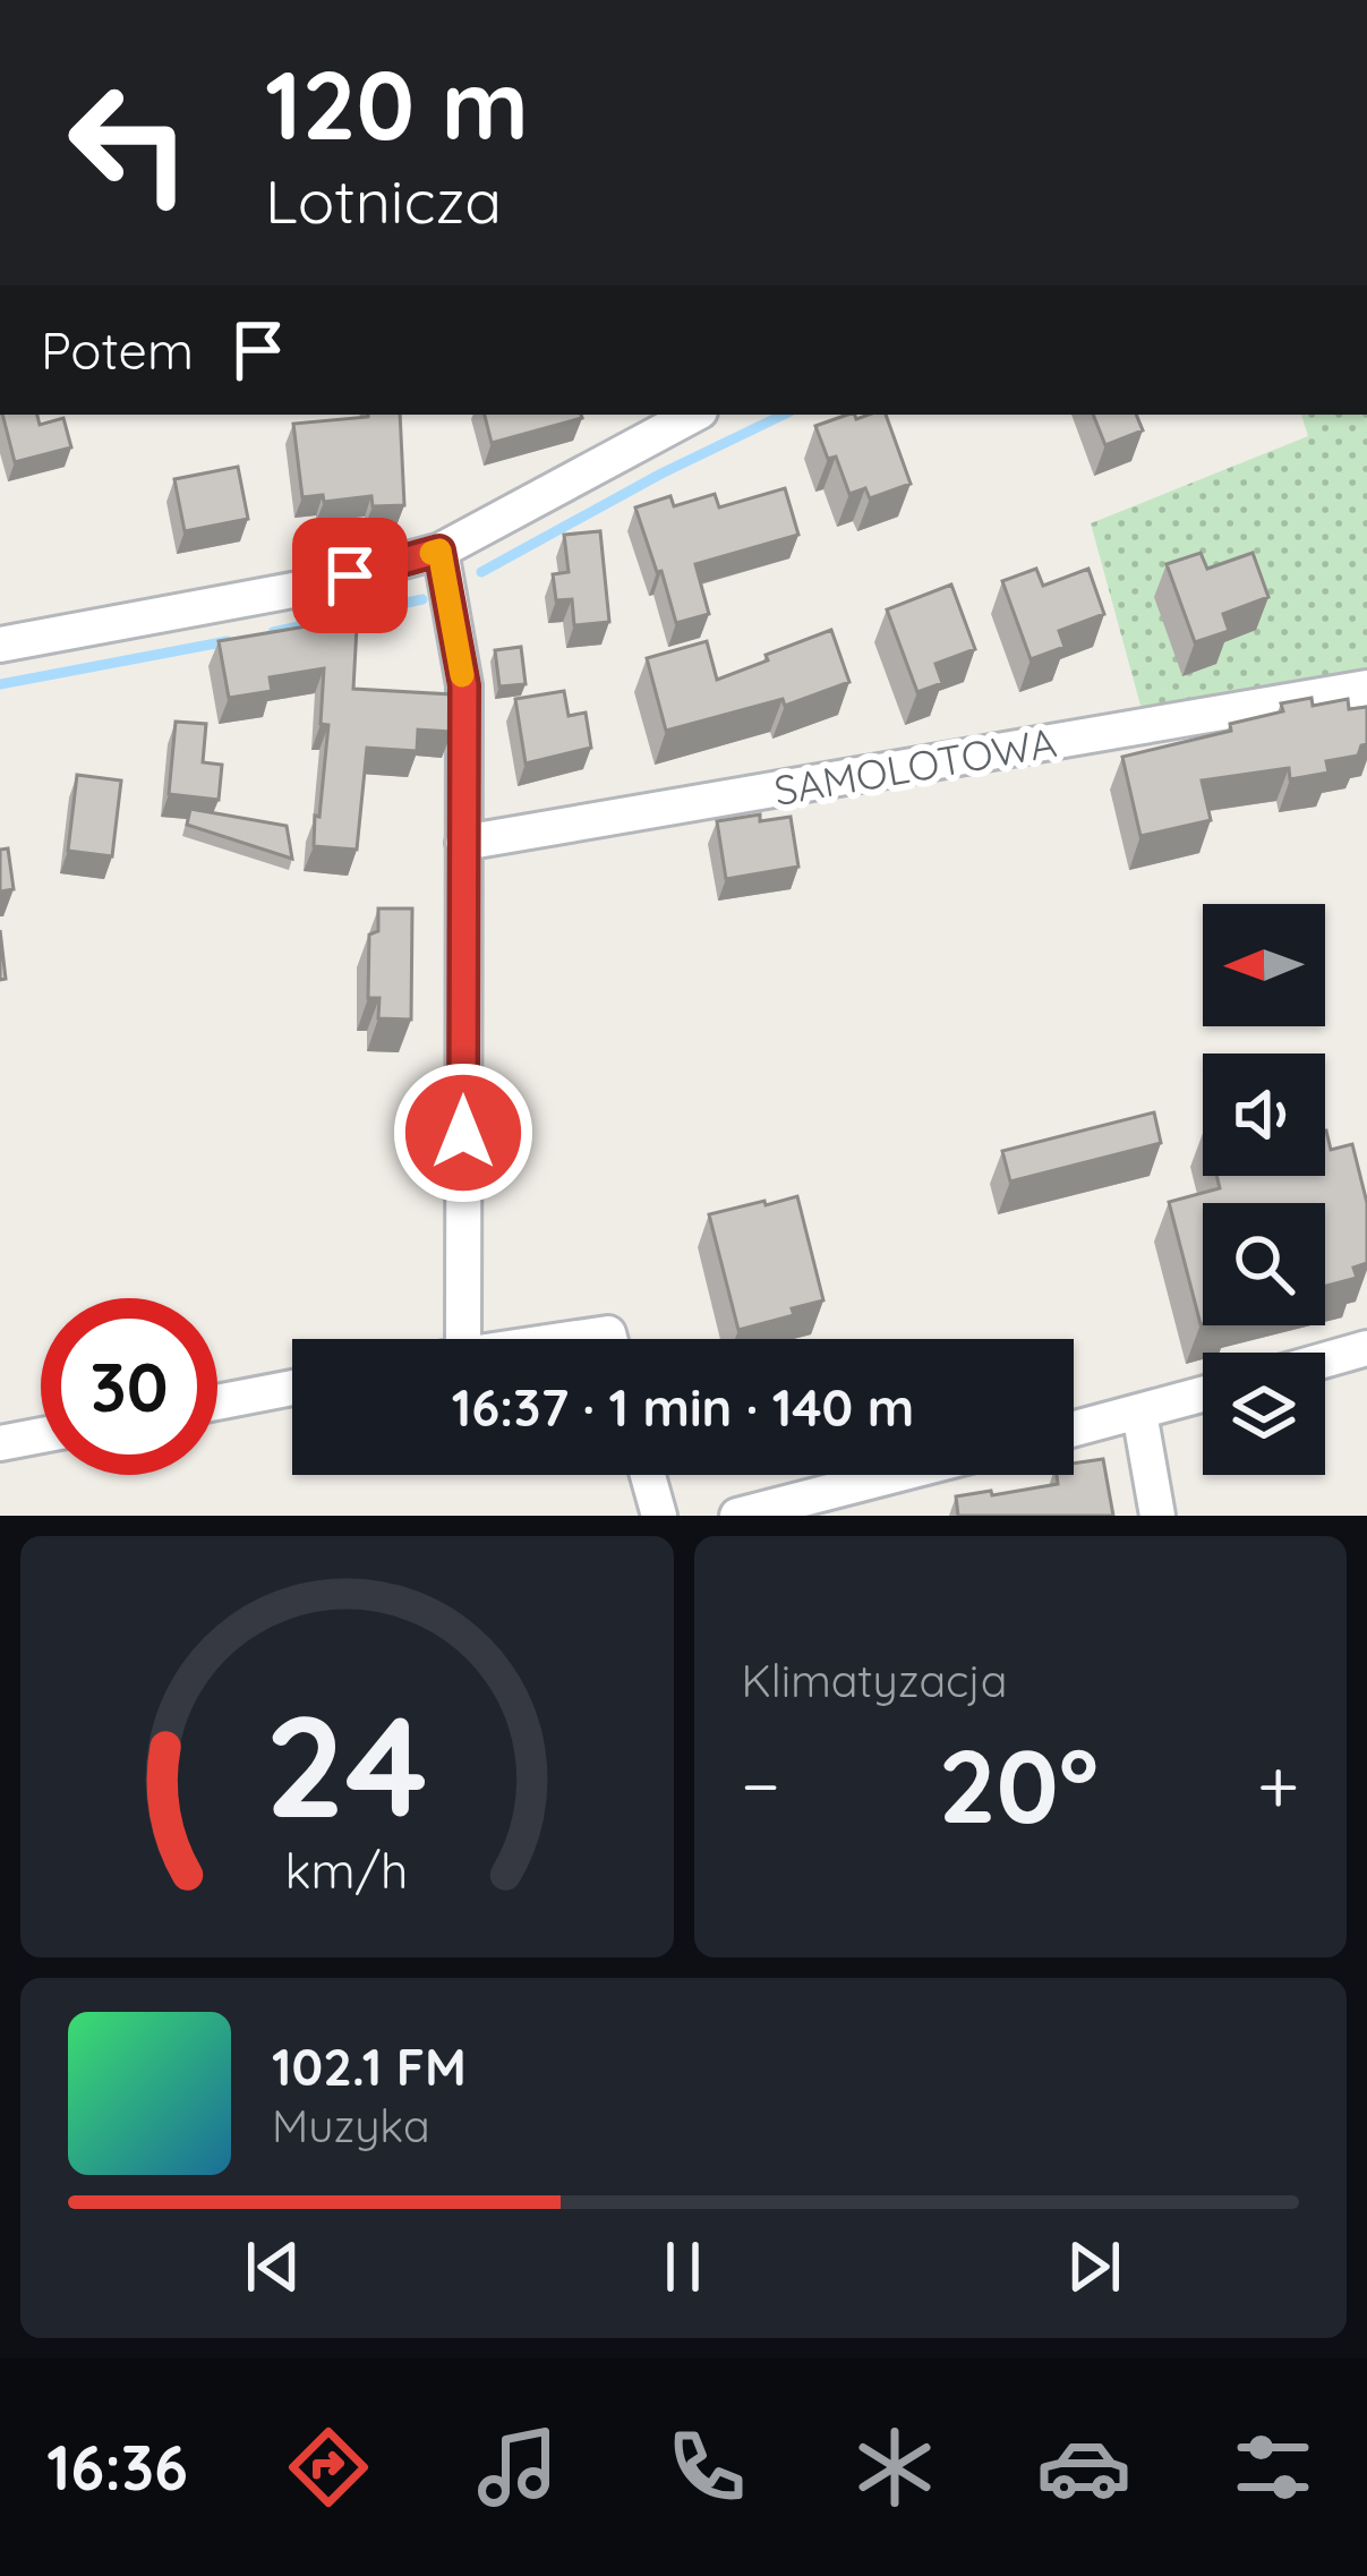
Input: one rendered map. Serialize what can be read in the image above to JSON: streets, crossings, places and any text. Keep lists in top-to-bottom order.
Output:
{
  "streets": {
    "street": ["SAMOLOTOWA"]
  },
  "north": "left",
  "page": {
    "turn": ["120 m", "Lotnicza"],
    "then": "Potem",
    "limit": "30",
    "trip": "16:37 · 1 min · 140 m",
    "tile": "Klimatyzacja",
    "heat": ["−", "20°", "+"],
    "song": ["102.1 FM", "Muzyka"],
    "tabs": "16:36",
    "gauge": ["24", "km/h"]
  }
}
